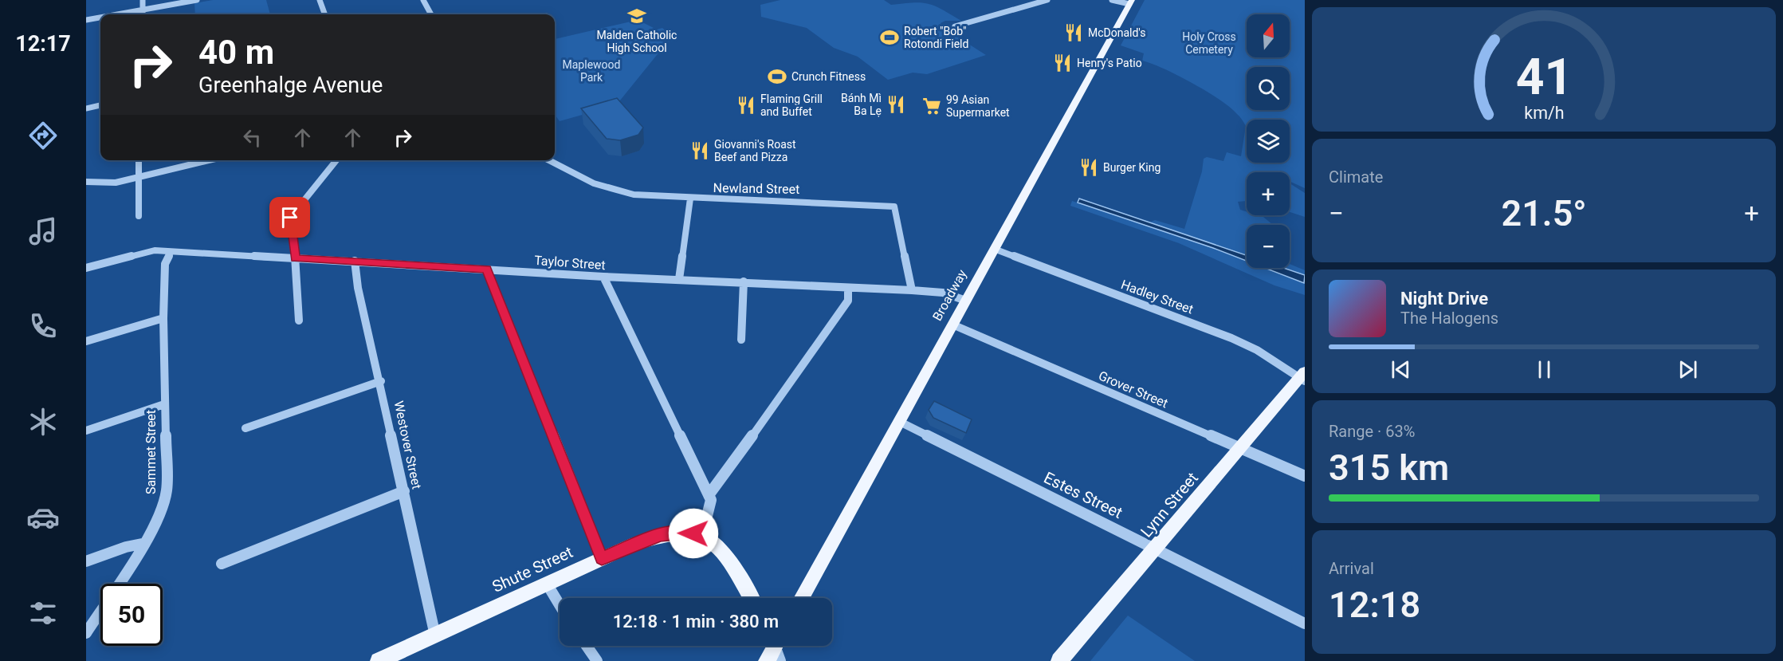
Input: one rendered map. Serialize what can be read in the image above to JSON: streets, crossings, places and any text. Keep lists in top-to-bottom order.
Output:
{
  "streets": {
    "main road": ["Broadway", "Lynn Street", "Shute Street"],
    "street": [
      "Newland Street",
      "Taylor Street",
      "Hadley Street",
      "Grover Street",
      "Westover Street",
      "Sammet Street",
      "Estes Street"
    ]
  },
  "crossings": [
    ["Newland Street", "Taylor Street"],
    ["Taylor Street", "Broadway"],
    ["Taylor Street", "Westover Street"],
    ["Taylor Street", "Sammet Street"],
    ["Broadway", "Hadley Street"],
    ["Broadway", "Grover Street"],
    ["Broadway", "Estes Street"],
    ["Hadley Street", "Lynn Street"],
    ["Grover Street", "Lynn Street"],
    ["Westover Street", "Shute Street"],
    ["Estes Street", "Lynn Street"]
  ],
  "parks": ["Holy Cross Cemetery", "Maplewood Park"],
  "places": {
    "school or university": ["Malden Catholic High School"],
    "restaurant": [
      "McDonald's",
      "Henry's Patio",
      "Bánh Mì Ba Lẹ",
      "Flaming Grill and Buffet",
      "Giovanni's Roast Beef and Pizza",
      "Burger King"
    ],
    "sports": ["Robert \"Bob\" Rotondi Field", "Crunch Fitness"],
    "supermarket": ["99 Asian Supermarket"]
  },
  "north": "top",
  "page": {
    "tabs": "12:17",
    "map_buttons": ["+", "−"],
    "turn": ["40 m", "Greenhalge Avenue"],
    "tile": [
      "Climate",
      ["Range · 63%", "315 km"],
      ["Arrival", "12:18"]
    ],
    "heat": ["−", "21.5°", "+"],
    "song": ["Night Drive", "The Halogens"],
    "limit": "50",
    "trip": "12:18 · 1 min · 380 m",
    "gauge": ["41", "km/h"]
  }
}
